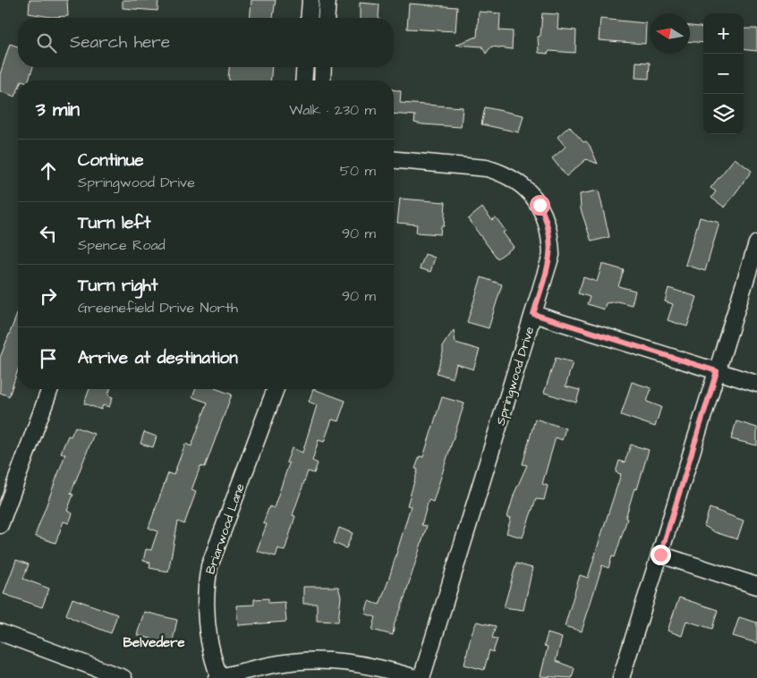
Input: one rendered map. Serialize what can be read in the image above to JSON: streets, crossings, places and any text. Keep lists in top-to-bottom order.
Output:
{
  "streets": {
    "street": ["Springwood Drive", "Briarwood Lane"]
  },
  "districts": ["Belvedere"],
  "north": "left",
  "page": {
    "map_buttons": ["+", "−"],
    "search": "Search here",
    "heading": ["3 min", "Walk · 230 m"],
    "list": [
      ["Continue", "Springwood Drive", "50 m"],
      ["Turn left", "Spence Road", "90 m"],
      ["Turn right", "Greenefield Drive North", "90 m"],
      "Arrive at destination"
    ]
  }
}
